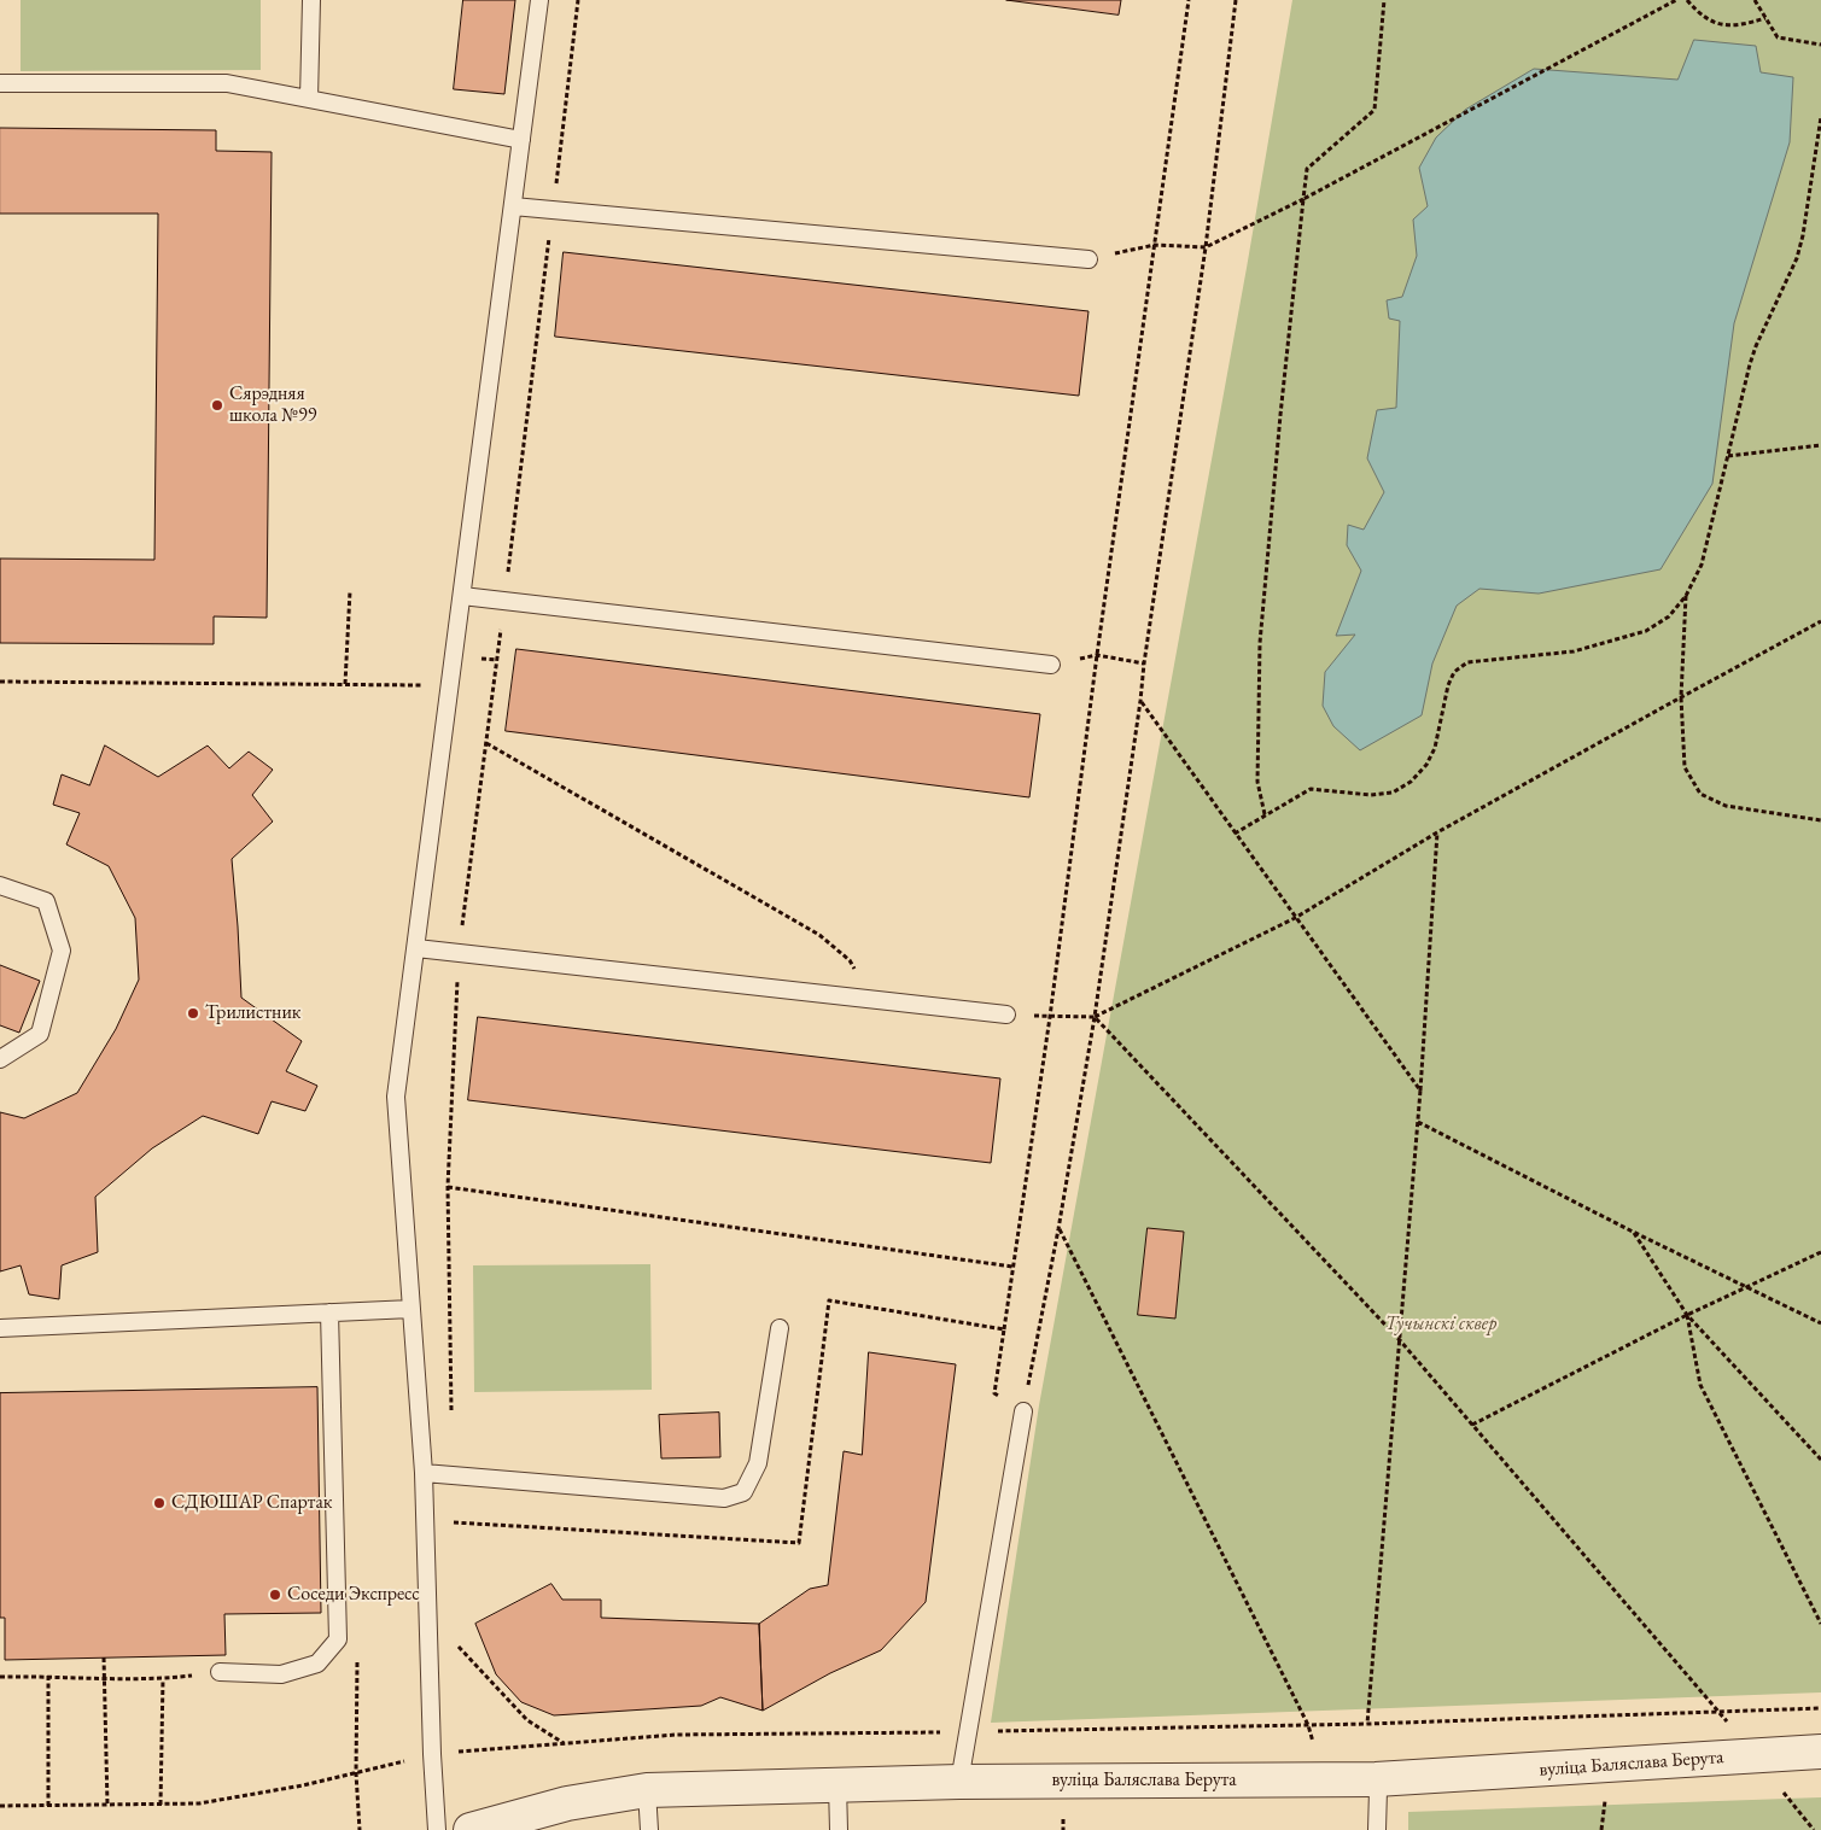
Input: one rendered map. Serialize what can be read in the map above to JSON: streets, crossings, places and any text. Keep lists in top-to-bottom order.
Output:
{
  "streets": {
    "street": ["вуліца Баляслава Берута"]
  },
  "parks": ["Тучынскі сквер"],
  "places": [
    "Сярэдняя школа №99",
    "Трилистник",
    "СДЮШАР Спартак",
    "Соседи Экспресс"
  ]
}
